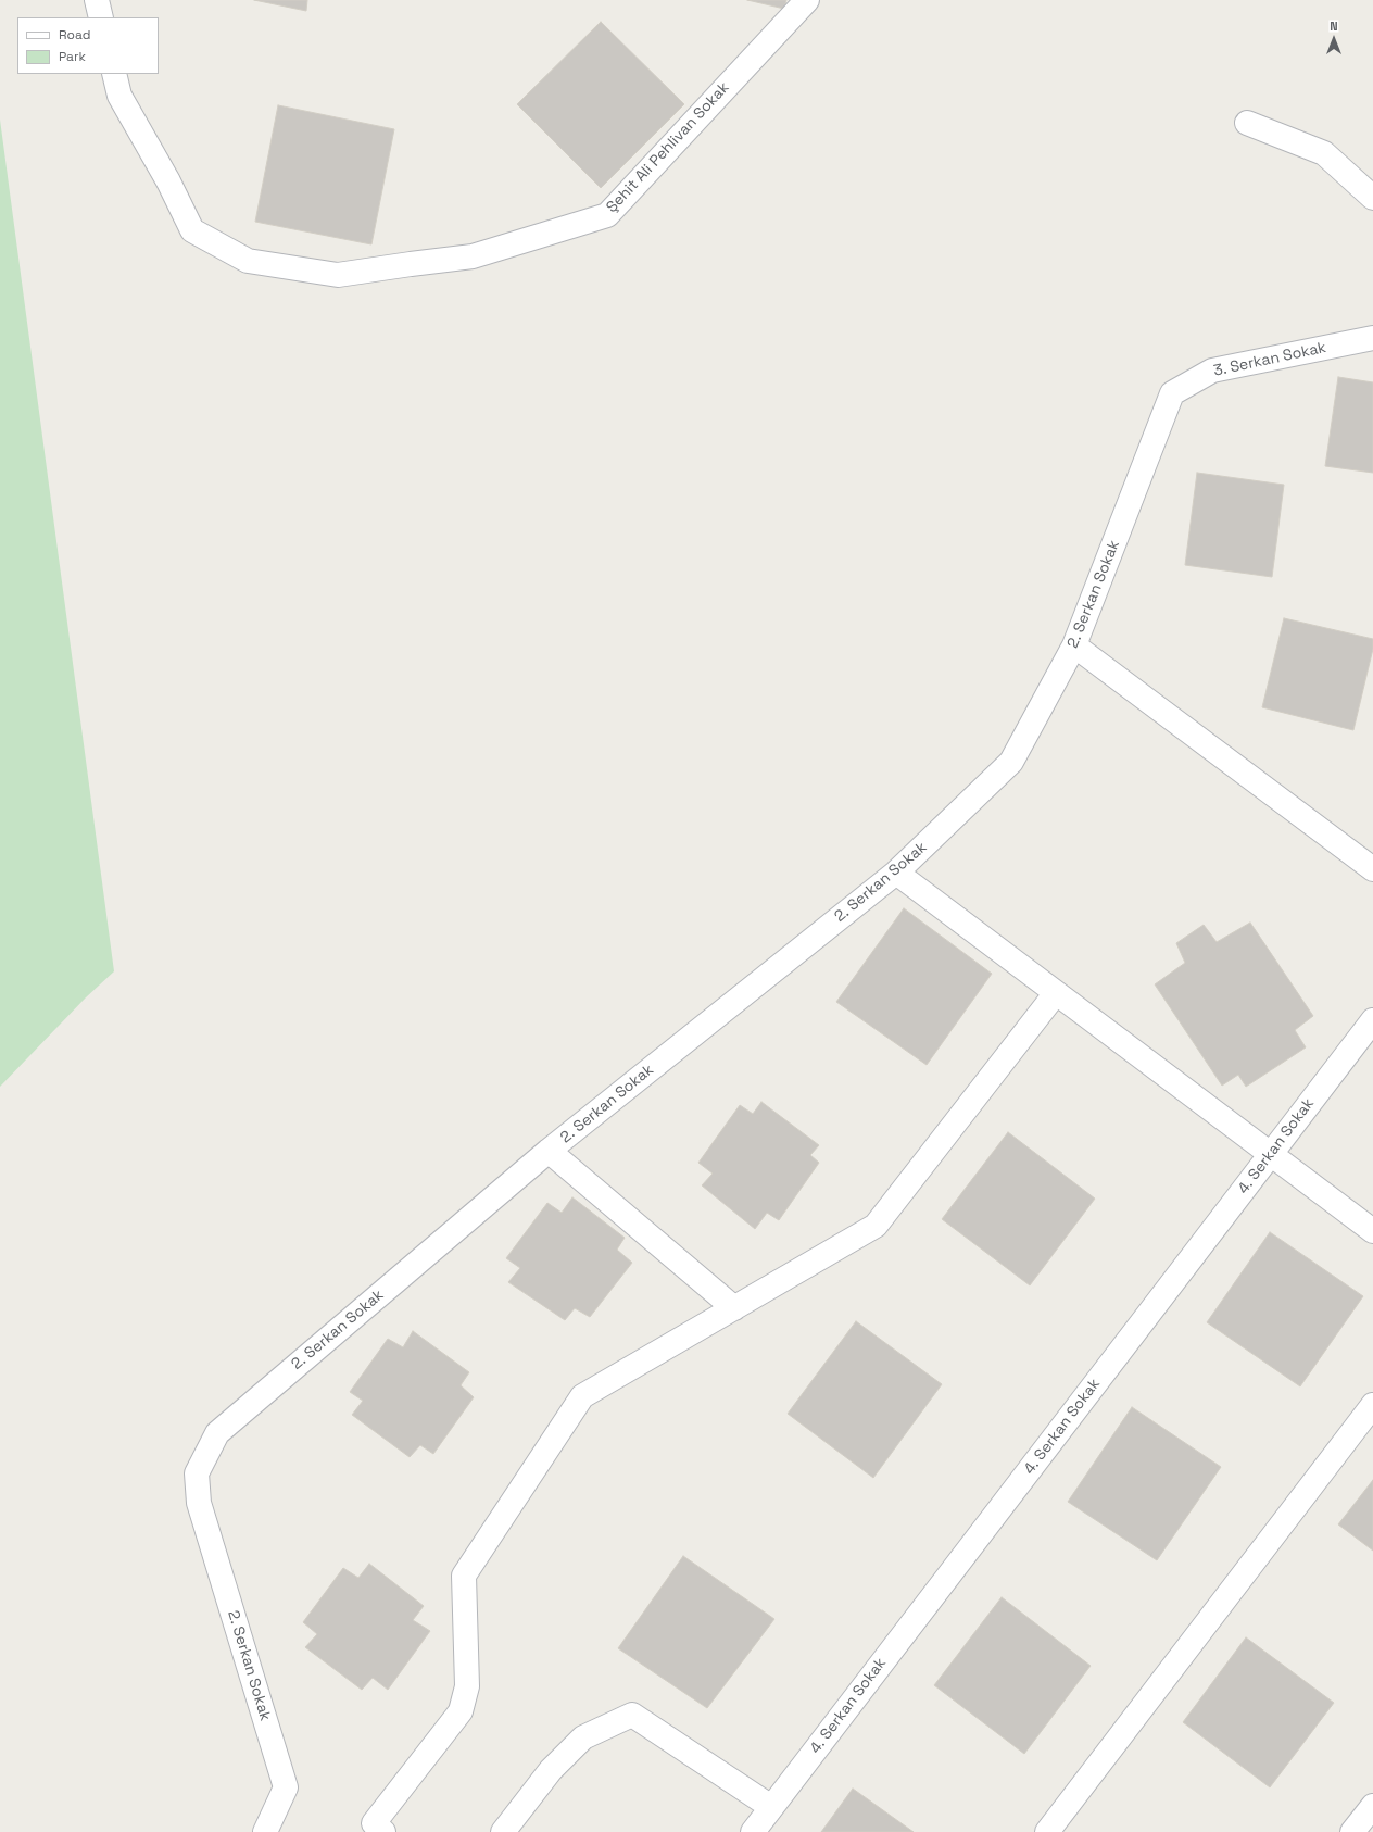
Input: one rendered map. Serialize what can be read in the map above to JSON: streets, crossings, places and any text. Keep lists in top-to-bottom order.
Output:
{
  "streets": {
    "street": [
      "Şehit Ali Pehlivan Sokak",
      "3. Serkan Sokak",
      "2. Serkan Sokak",
      "4. Serkan Sokak"
    ]
  },
  "crossings": [
    ["3. Serkan Sokak", "2. Serkan Sokak"]
  ],
  "legend": ["Road", "Park"],
  "north": "top"
}
